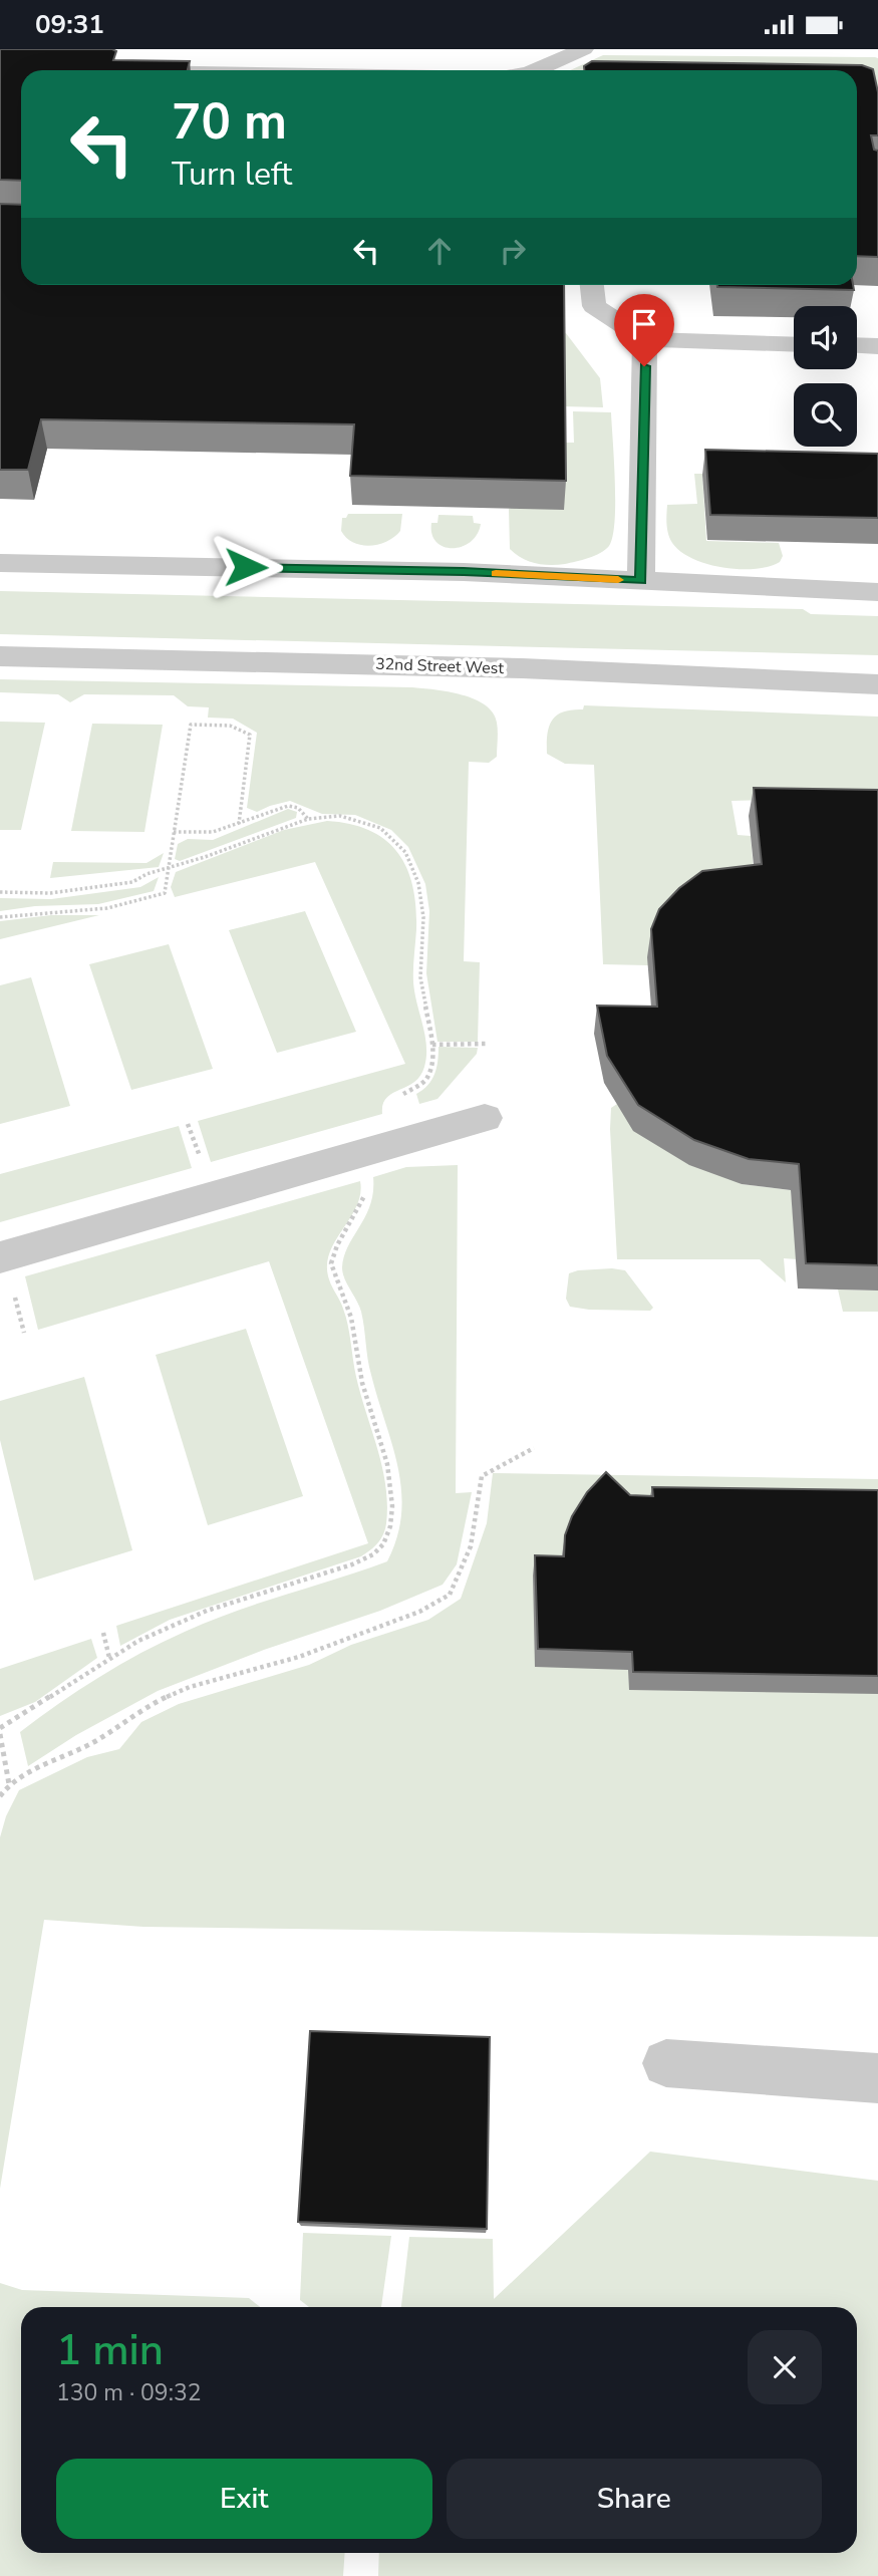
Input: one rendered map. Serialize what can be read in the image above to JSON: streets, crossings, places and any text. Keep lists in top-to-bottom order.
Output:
{
  "streets": {
    "street": ["32nd Street West"]
  },
  "page": {
    "status": "09:31",
    "turn": ["70 m", "Turn left"],
    "heading": ["1 min", "130 m · 09:32"],
    "buttons": ["Exit", "Share"]
  }
}
